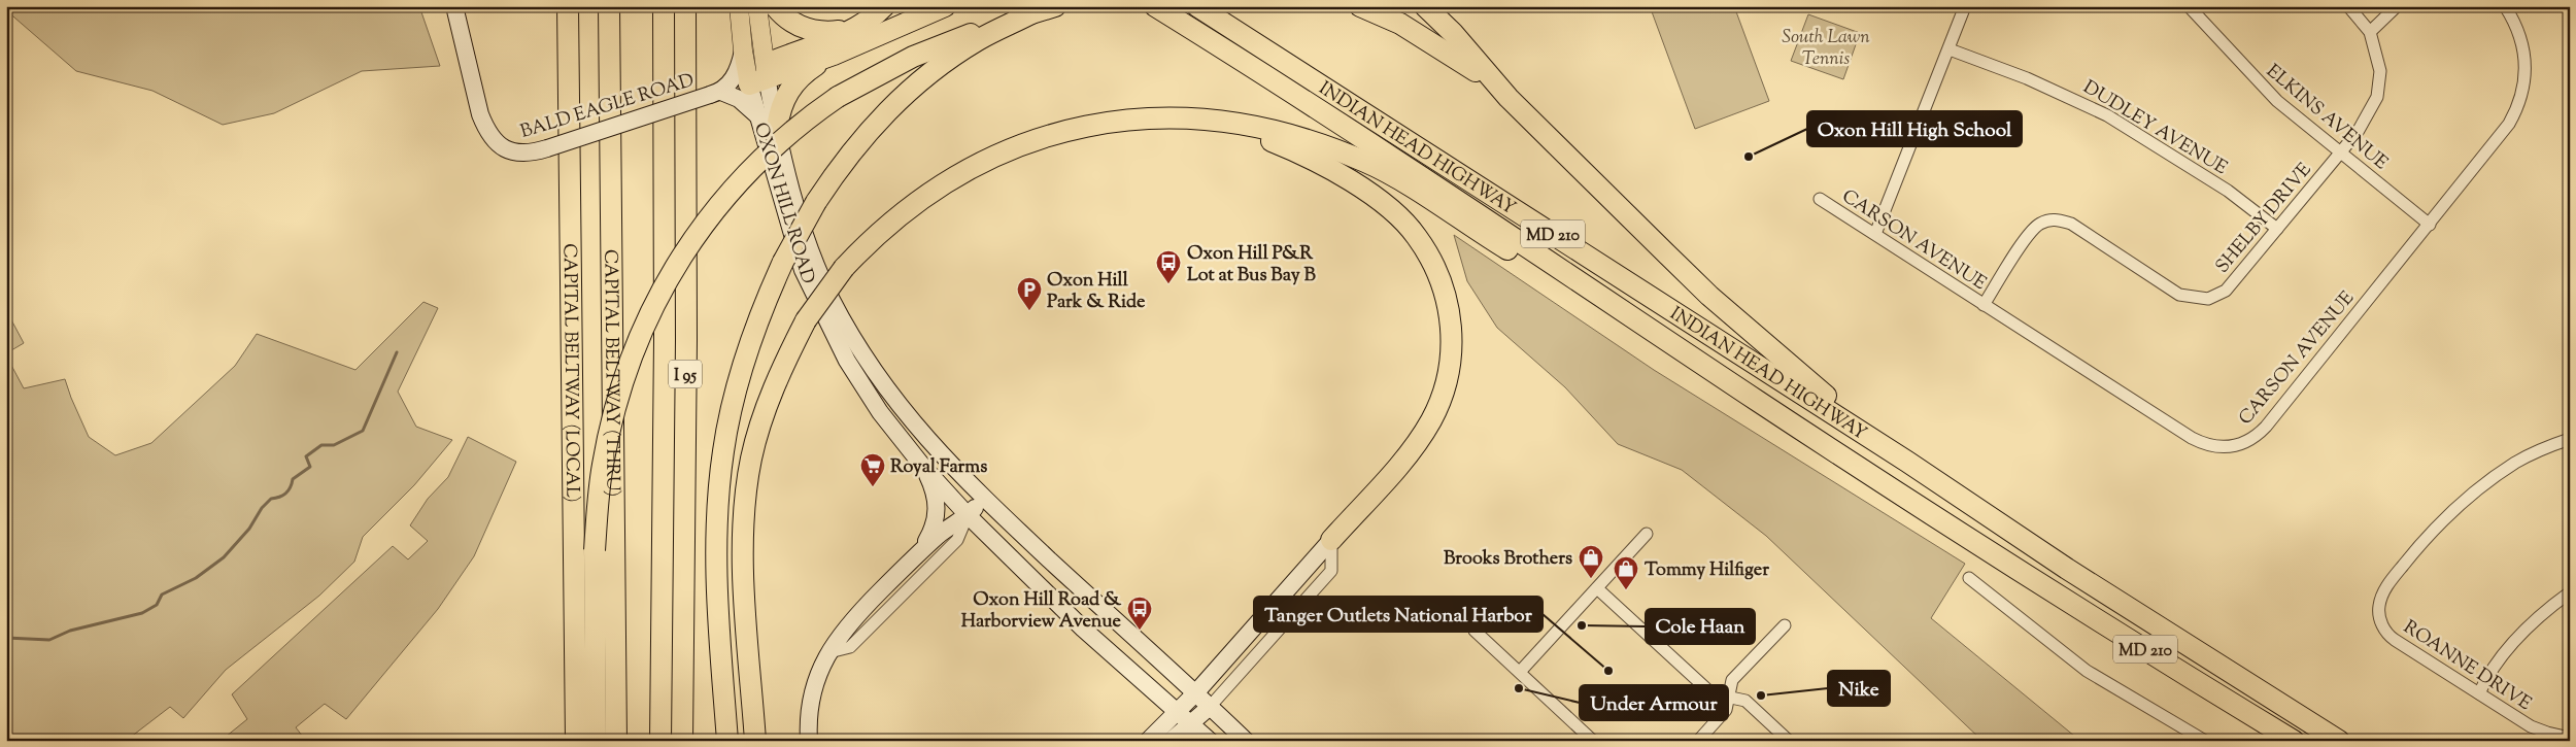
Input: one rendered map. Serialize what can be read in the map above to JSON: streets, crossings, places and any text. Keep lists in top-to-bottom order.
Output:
{
  "streets": {
    "highway": [
      "INDIAN HEAD HIGHWAY",
      "MD 210",
      "CAPITAL BELTWAY (LOCAL)",
      "CAPITAL BELTWAY (THRU)",
      "I 95"
    ],
    "main road": ["BALD EAGLE ROAD", "OXON HILL ROAD"],
    "street": [
      "ELKINS AVENUE",
      "DUDLEY AVENUE",
      "SHELBY DRIVE",
      "CARSON AVENUE",
      "ROANNE DRIVE"
    ]
  },
  "crossings": [
    ["BALD EAGLE ROAD", "OXON HILL ROAD"],
    ["ELKINS AVENUE", "SHELBY DRIVE"],
    ["ELKINS AVENUE", "CARSON AVENUE"],
    ["DUDLEY AVENUE", "SHELBY DRIVE"],
    ["SHELBY DRIVE", "CARSON AVENUE"]
  ],
  "parks": ["South Lawn Tennis"],
  "places": {
    "other": [
      "Oxon Hill High School",
      "Cole Haan",
      "Tanger Outlets National Harbor",
      "Under Armour",
      "Nike"
    ],
    "bus stop": ["Oxon Hill P&R Lot at Bus Bay B", "Oxon Hill Road & Harborview Avenue"],
    "parking": ["Oxon Hill Park & Ride"],
    "supermarket": ["Royal Farms"],
    "shop": ["Brooks Brothers", "Tommy Hilfiger"]
  }
}
